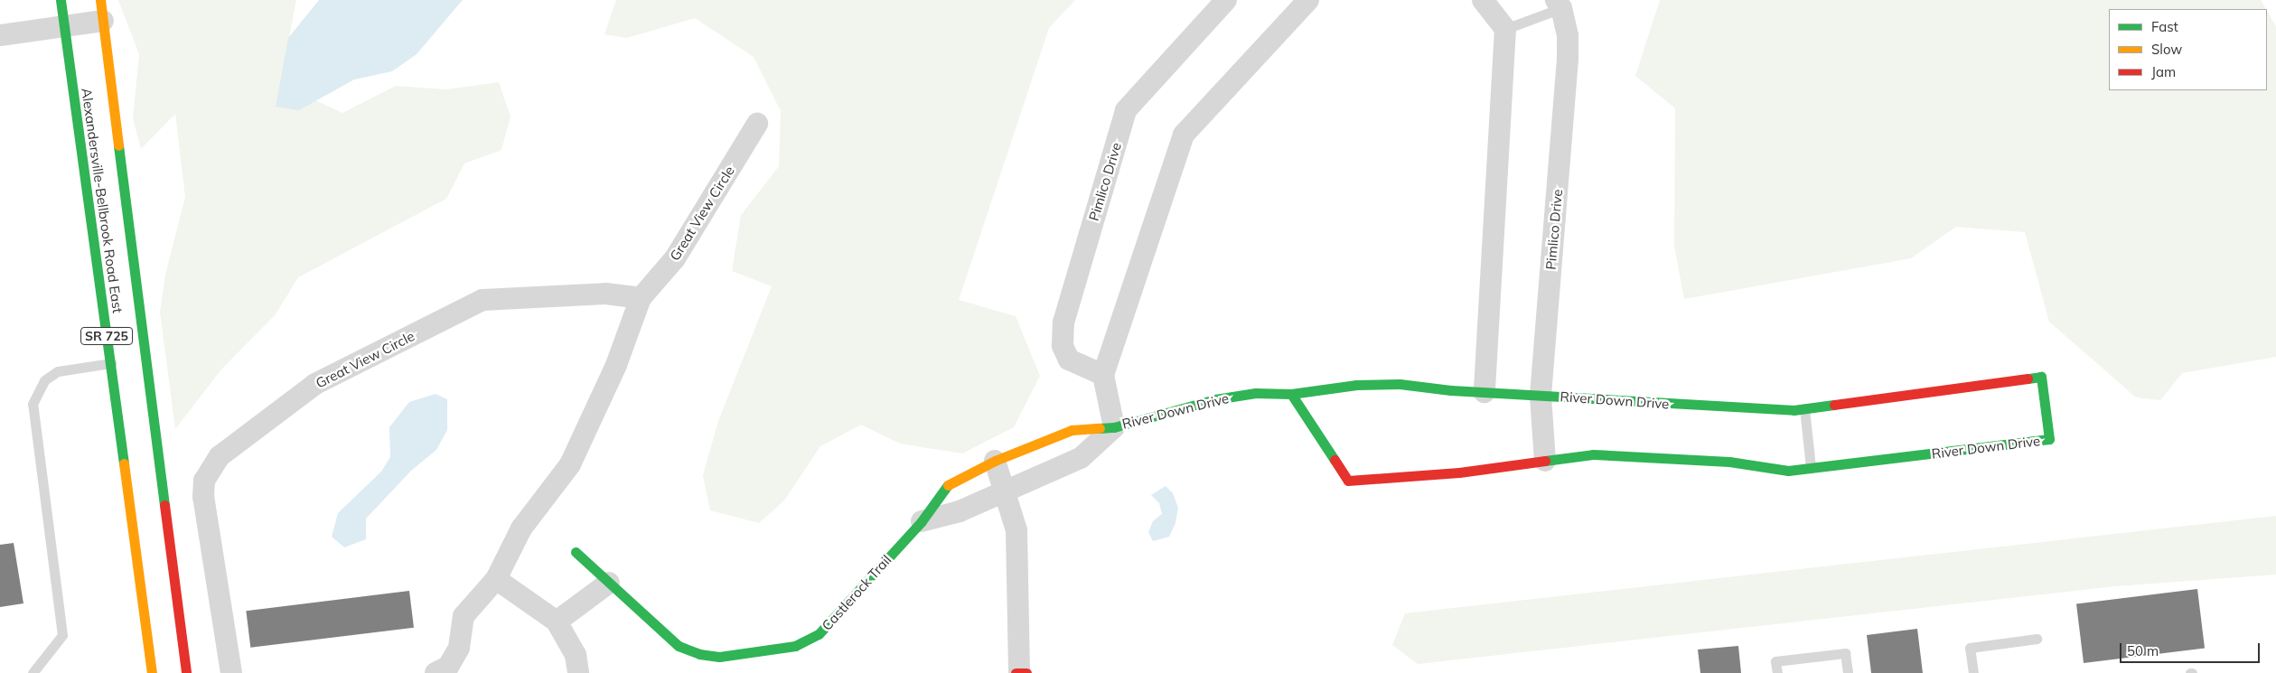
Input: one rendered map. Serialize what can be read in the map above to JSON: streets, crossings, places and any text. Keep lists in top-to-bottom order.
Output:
{
  "streets": {
    "street": [
      "Pimlico Drive",
      "Alexandersville-Bellbrook Road East",
      "Great View Circle",
      "SR 725",
      "River Down Drive",
      "Castlerock Trail"
    ]
  },
  "crossings": [
    ["Pimlico Drive", "River Down Drive"],
    ["River Down Drive", "Castlerock Trail"]
  ],
  "legend": ["Fast", "Slow", "Jam"],
  "scale_bar": "50 m"
}
